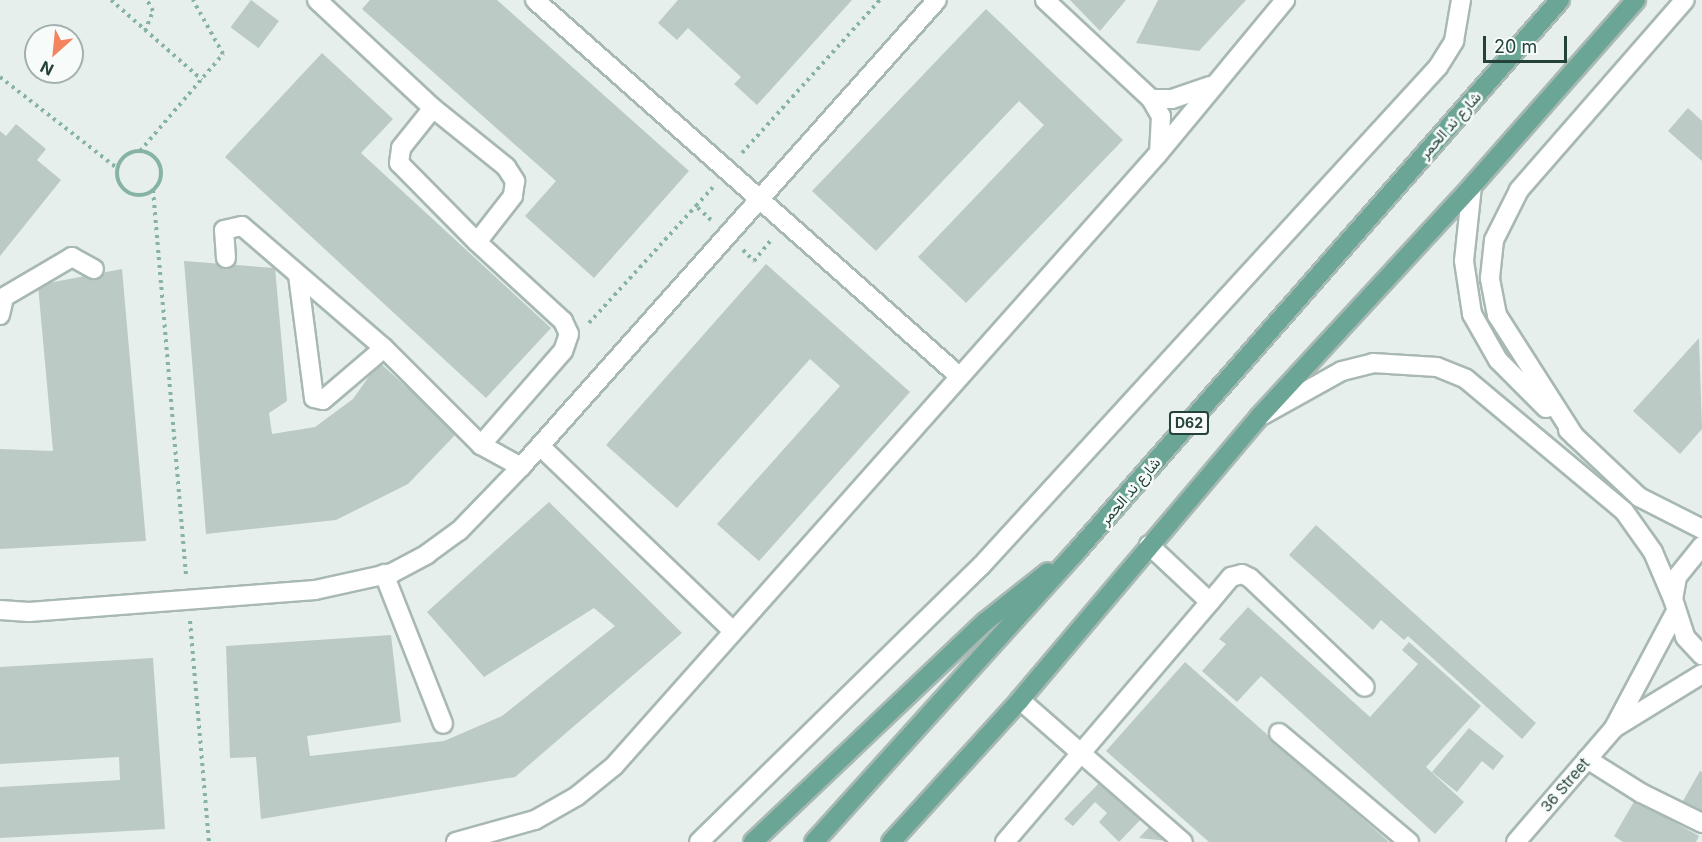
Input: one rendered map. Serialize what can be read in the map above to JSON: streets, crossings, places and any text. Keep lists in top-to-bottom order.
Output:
{
  "streets": {
    "main road": ["شارع ند الحمر", "D62"],
    "street": ["36 Street"]
  },
  "scale_bar": "20 m",
  "north": "bottom left"
}
